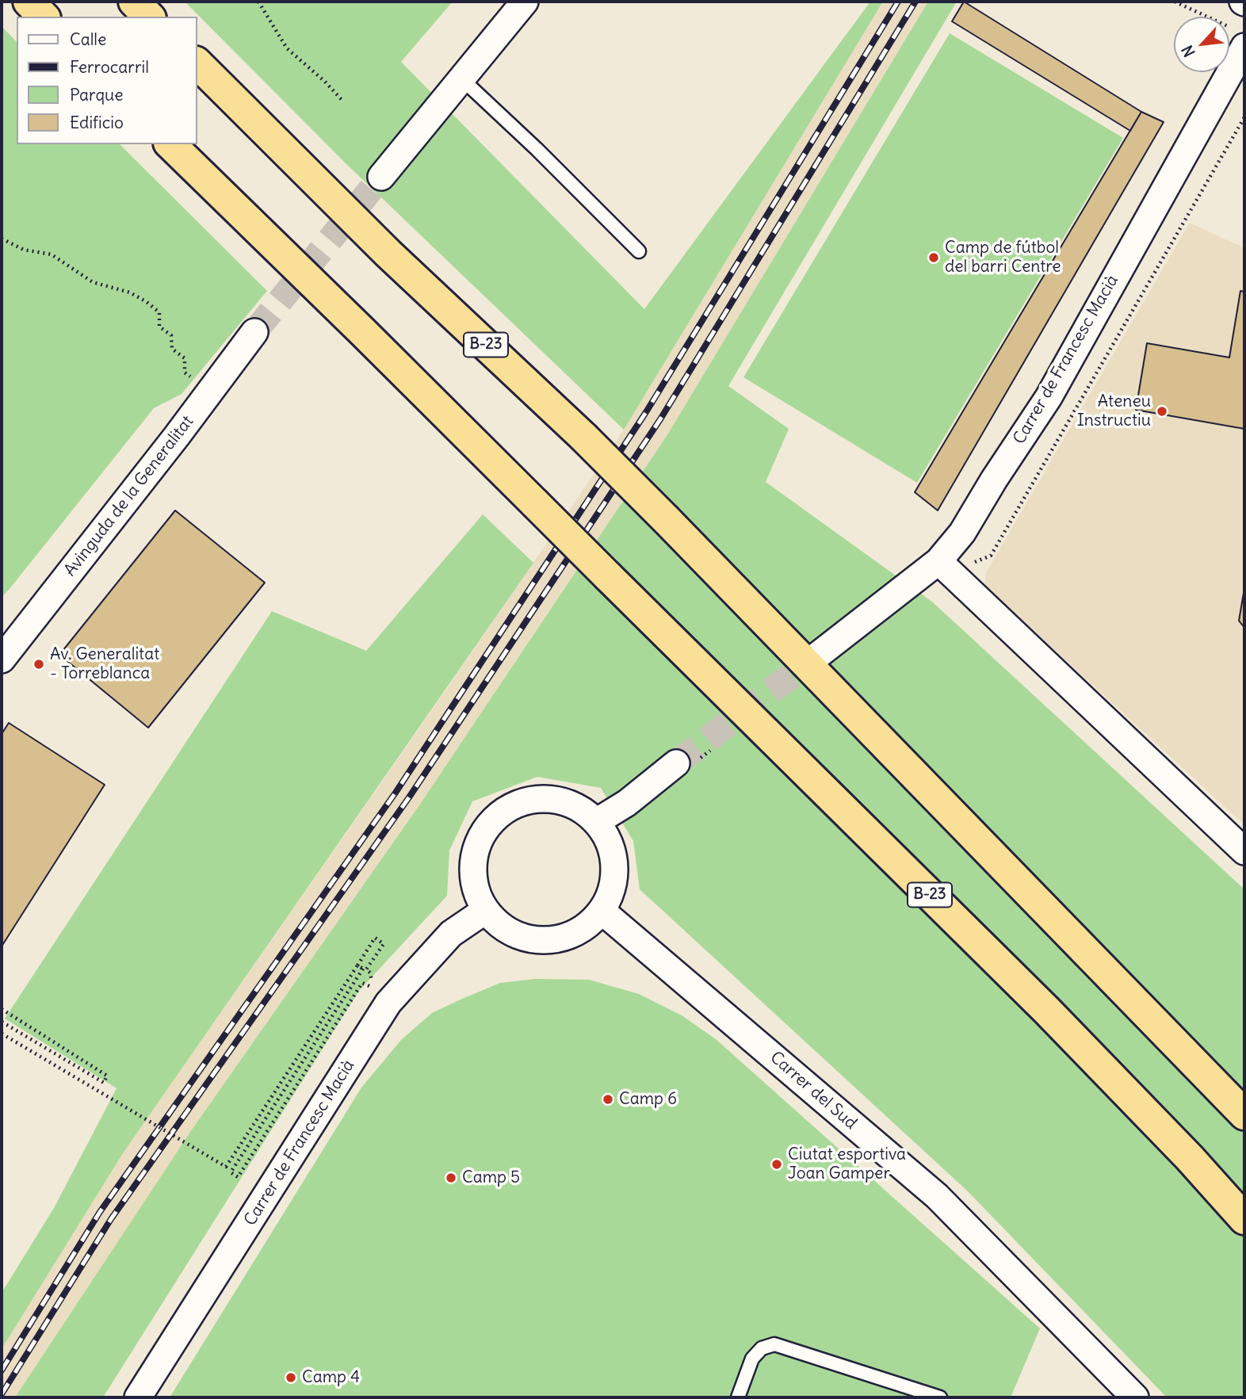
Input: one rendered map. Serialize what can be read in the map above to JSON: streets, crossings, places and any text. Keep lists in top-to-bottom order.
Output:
{
  "streets": {
    "highway": ["B-23"],
    "street": ["Carrer de Francesc Macià", "Avinguda de la Generalitat", "Carrer del Sud"]
  },
  "crossings": [
    ["Carrer de Francesc Macià", "Carrer del Sud"]
  ],
  "places": [
    "Camp de fútbol del barri Centre",
    "Ateneu Instructiu",
    "Av. Generalitat - Torreblanca",
    "Camp 6",
    "Ciutat esportiva Joan Gamper",
    "Camp 5",
    "Camp 4"
  ],
  "legend": [
    "Calle",
    "Ferrocarril",
    "Parque",
    "Edificio"
  ],
  "north": "bottom left"
}
